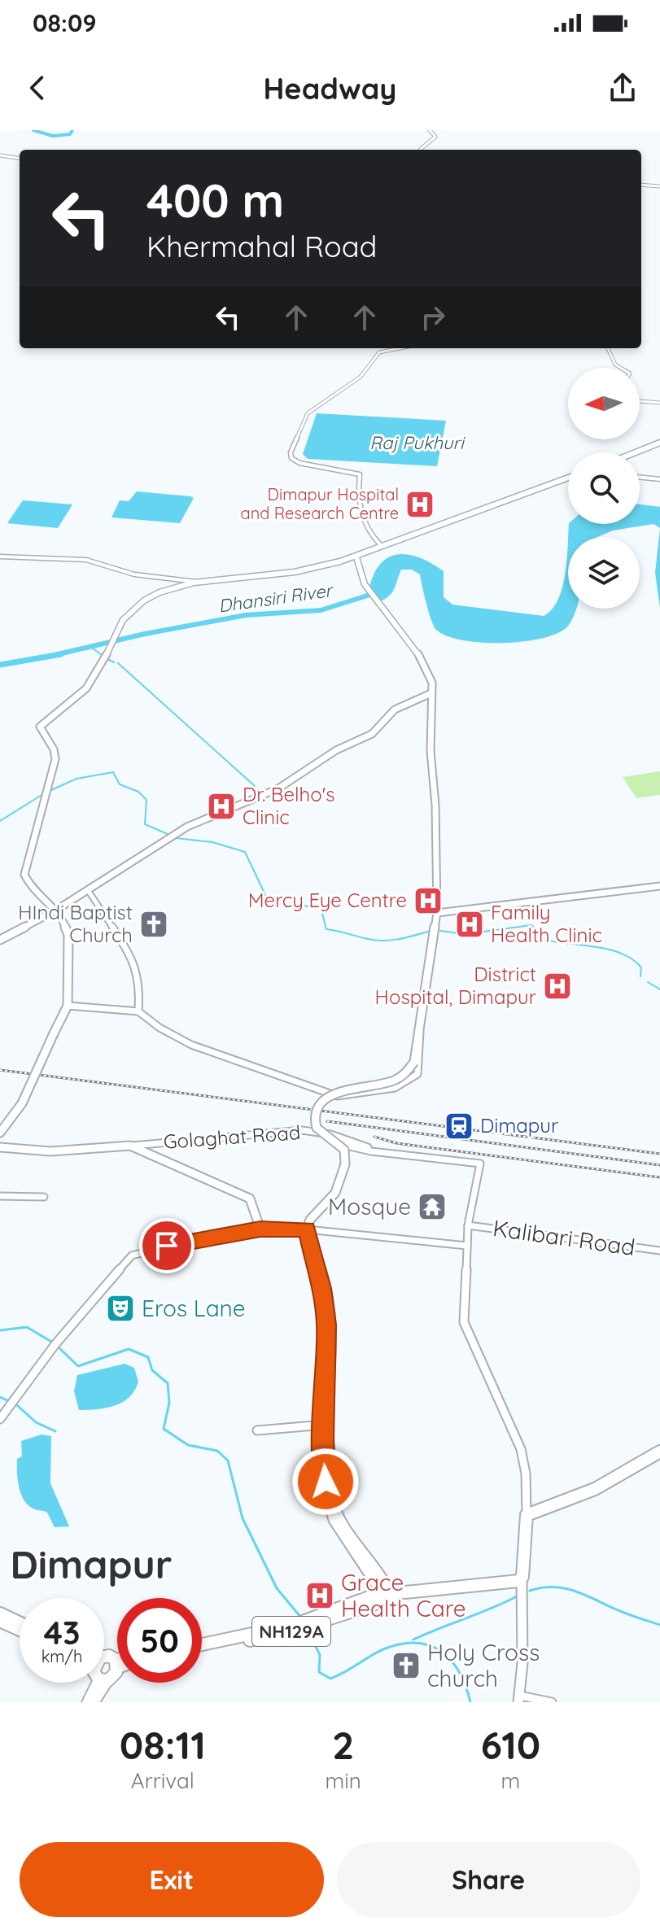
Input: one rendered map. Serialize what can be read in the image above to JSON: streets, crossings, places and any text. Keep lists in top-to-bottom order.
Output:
{
  "streets": {
    "highway": ["NH129A"],
    "main road": ["Golaghat Road"],
    "street": ["Kalibari Road"]
  },
  "districts": ["Dimapur"],
  "water": ["Raj Pukhuri", "Dhansiri River"],
  "places": {
    "hospital": [
      "Dimapur Hospital and Research Centre",
      "Dr. Belho's Clinic",
      "Mercy Eye Centre",
      "Family Health Clinic",
      "District Hospital, Dimapur",
      "Grace Health Care"
    ],
    "church": ["HIndi Baptist Church", "Holy Cross church"],
    "station": ["Dimapur"],
    "temple": ["Mosque"],
    "theatre": ["Eros Lane"]
  },
  "north": "left",
  "page": {
    "status": "08:09",
    "header": "Headway",
    "turn": ["400 m", "Khermahal Road"],
    "speed": "43 km/h",
    "limit": "50",
    "eta": [
      "08:11",
      "Arrival",
      "2",
      "min",
      "610",
      "m"
    ],
    "buttons": ["Exit", "Share"]
  }
}
